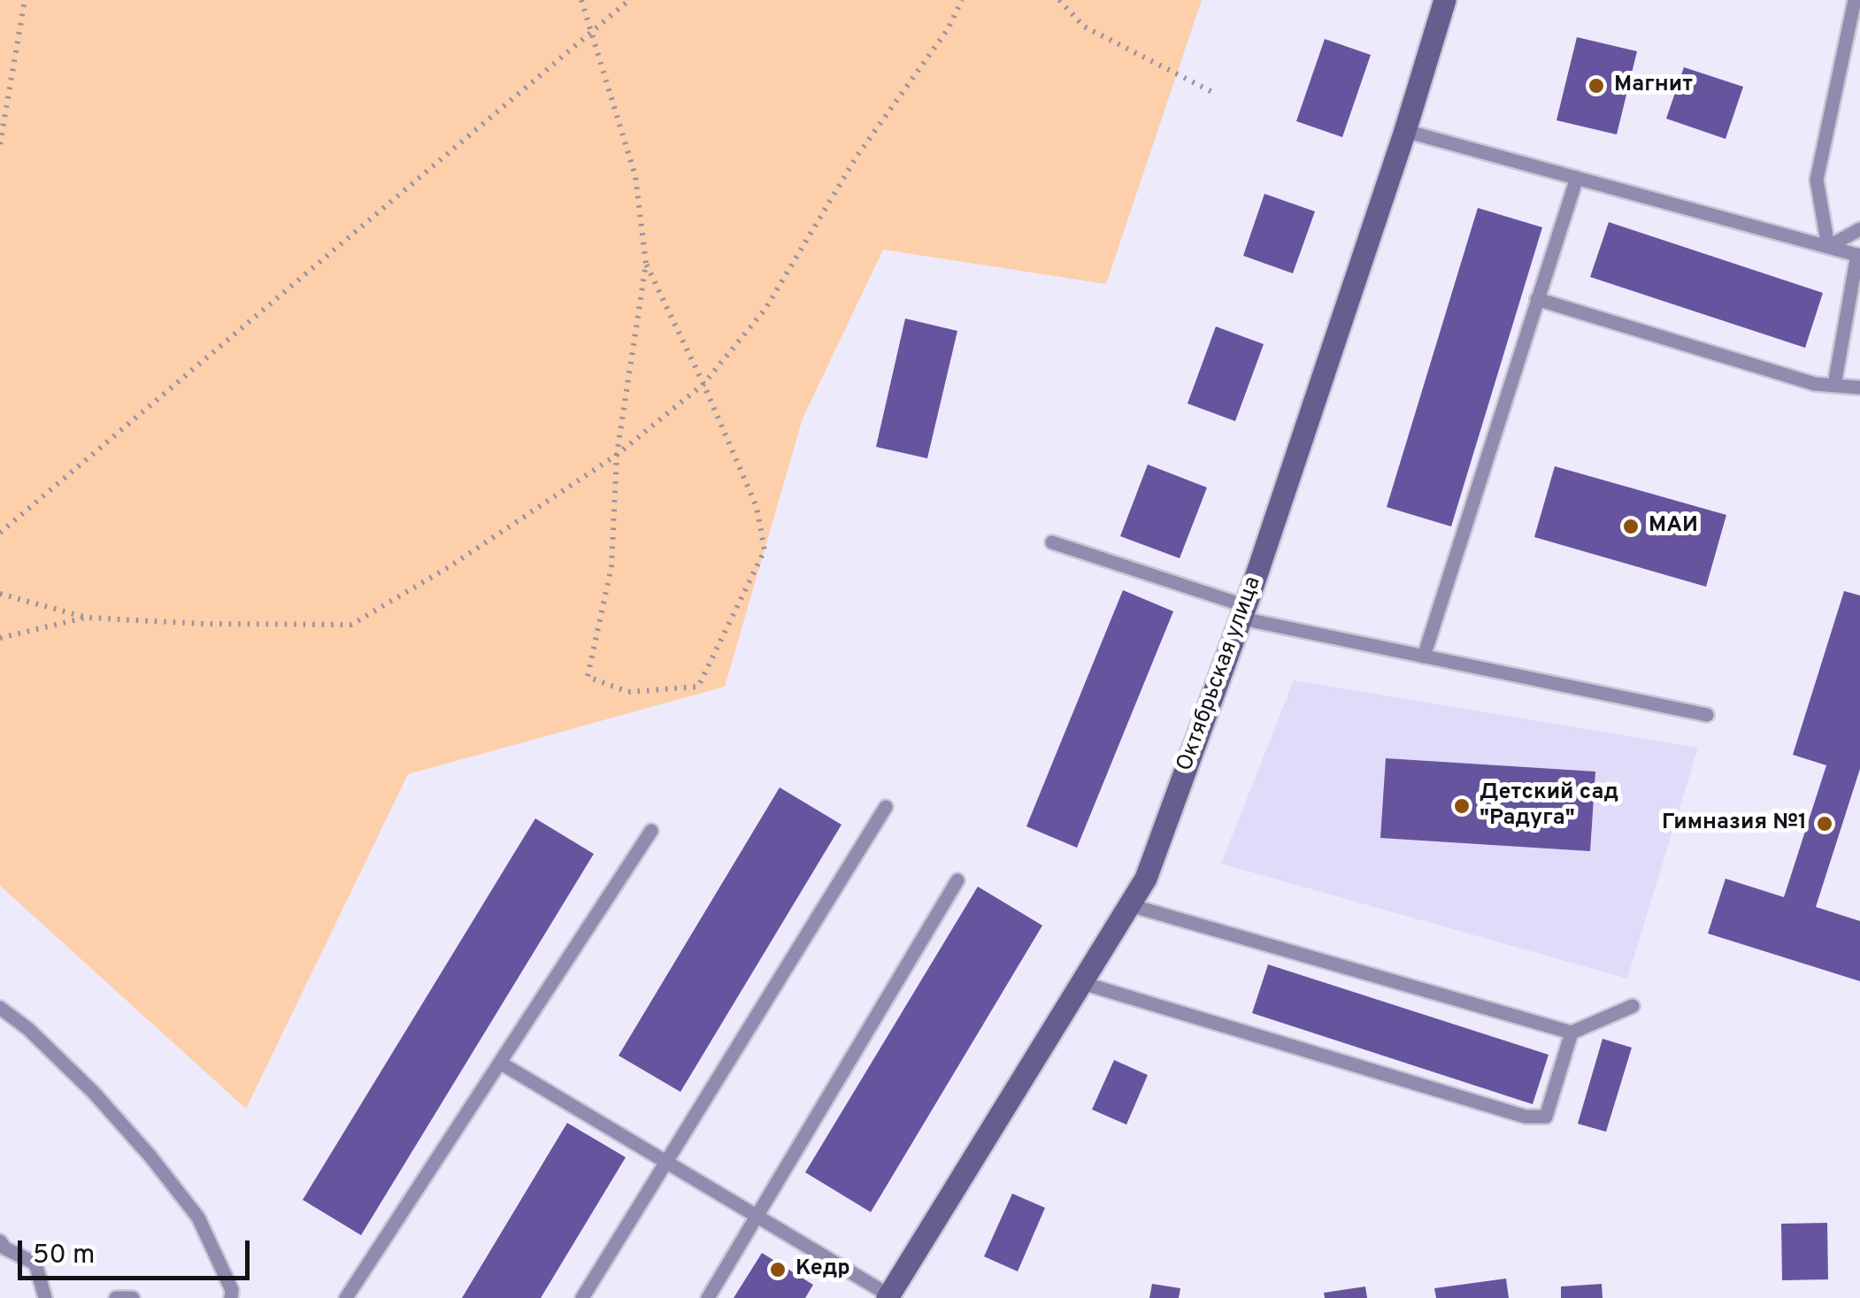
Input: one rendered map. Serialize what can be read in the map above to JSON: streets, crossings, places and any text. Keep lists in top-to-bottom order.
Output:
{
  "streets": {
    "street": ["Октябрьская улица"]
  },
  "places": [
    "Магнит",
    "МАИ",
    "Детский сад \"Радуга\"",
    "Гимназия №1",
    "Кедр"
  ],
  "scale_bar": "50 m"
}
